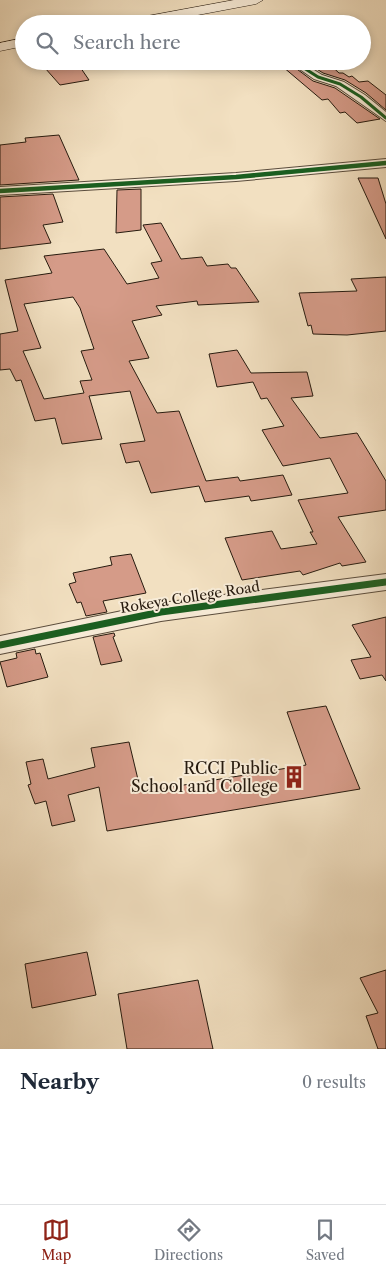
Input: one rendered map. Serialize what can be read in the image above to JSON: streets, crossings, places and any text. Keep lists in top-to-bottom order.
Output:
{
  "streets": {
    "street": ["Rokeya College Road"]
  },
  "places": {
    "building": ["RCCI Public School and College"]
  },
  "page": {
    "search": "Search here",
    "heading": ["Nearby", "0 results"],
    "nav": ["Map", "Directions", "Saved"]
  }
}
